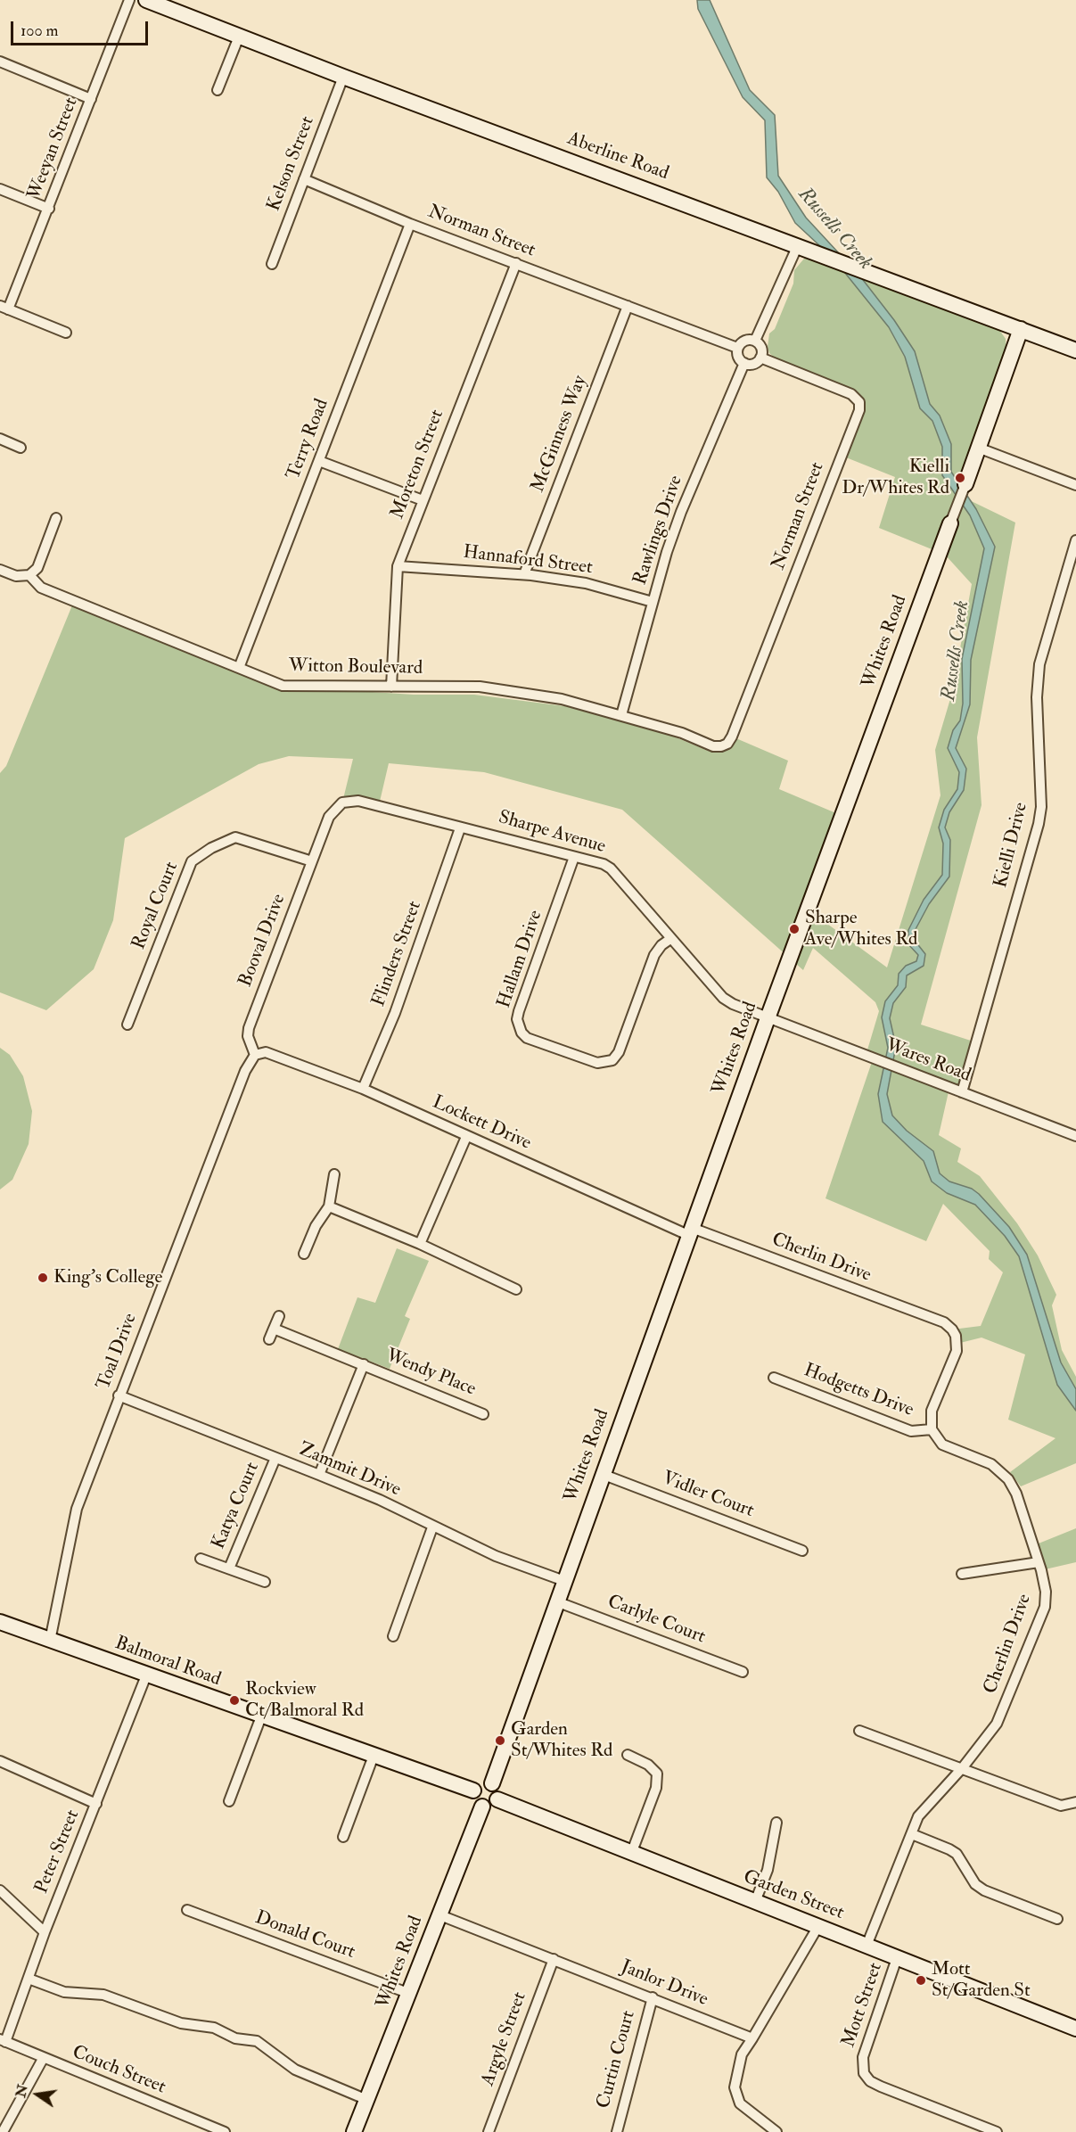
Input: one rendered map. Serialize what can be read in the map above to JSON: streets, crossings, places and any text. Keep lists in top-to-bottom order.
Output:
{
  "streets": {
    "street": [
      "Weeyan Street",
      "Aberline Road",
      "Kelson Street",
      "Norman Street",
      "McGinness Way",
      "Terry Road",
      "Moreton Street",
      "Rawlings Drive",
      "Hannaford Street",
      "Whites Road",
      "Witton Boulevard",
      "Sharpe Avenue",
      "Kielli Drive",
      "Royal Court",
      "Booval Drive",
      "Flinders Street",
      "Hallam Drive",
      "Wares Road",
      "Lockett Drive",
      "Cherlin Drive",
      "Toal Drive",
      "Wendy Place",
      "Hodgetts Drive",
      "Zammit Drive",
      "Vidler Court",
      "Katya Court",
      "Carlyle Court",
      "Balmoral Road",
      "Peter Street",
      "Garden Street",
      "Donald Court",
      "Janlor Drive",
      "Mott Street",
      "Argyle Street",
      "Curtin Court",
      "Couch Street"
    ]
  },
  "crossings": [
    ["Aberline Road", "Kelson Street"],
    ["Aberline Road", "Whites Road"],
    ["Kelson Street", "Norman Street"],
    ["Norman Street", "McGinness Way"],
    ["Norman Street", "Terry Road"],
    ["Norman Street", "Moreton Street"],
    ["Norman Street", "Rawlings Drive"],
    ["Norman Street", "Witton Boulevard"],
    ["McGinness Way", "Hannaford Street"],
    ["Terry Road", "Witton Boulevard"],
    ["Moreton Street", "Hannaford Street"],
    ["Moreton Street", "Witton Boulevard"],
    ["Rawlings Drive", "Hannaford Street"],
    ["Rawlings Drive", "Witton Boulevard"],
    ["Whites Road", "Sharpe Avenue"],
    ["Whites Road", "Wares Road"],
    ["Whites Road", "Lockett Drive"],
    ["Whites Road", "Cherlin Drive"],
    ["Whites Road", "Zammit Drive"],
    ["Whites Road", "Vidler Court"],
    ["Whites Road", "Carlyle Court"],
    ["Whites Road", "Balmoral Road"],
    ["Whites Road", "Garden Street"],
    ["Whites Road", "Donald Court"],
    ["Whites Road", "Janlor Drive"],
    ["Sharpe Avenue", "Booval Drive"],
    ["Sharpe Avenue", "Flinders Street"],
    ["Sharpe Avenue", "Hallam Drive"],
    ["Sharpe Avenue", "Wares Road"],
    ["Kielli Drive", "Wares Road"],
    ["Royal Court", "Booval Drive"],
    ["Booval Drive", "Lockett Drive"],
    ["Booval Drive", "Toal Drive"],
    ["Flinders Street", "Lockett Drive"],
    ["Lockett Drive", "Cherlin Drive"],
    ["Lockett Drive", "Toal Drive"],
    ["Cherlin Drive", "Hodgetts Drive"],
    ["Cherlin Drive", "Garden Street"],
    ["Toal Drive", "Zammit Drive"],
    ["Toal Drive", "Balmoral Road"],
    ["Wendy Place", "Zammit Drive"],
    ["Zammit Drive", "Katya Court"],
    ["Balmoral Road", "Peter Street"],
    ["Balmoral Road", "Garden Street"],
    ["Peter Street", "Couch Street"],
    ["Garden Street", "Mott Street"],
    ["Janlor Drive", "Argyle Street"],
    ["Janlor Drive", "Curtin Court"]
  ],
  "water": ["Russells Creek"],
  "places": [
    "Kielli Dr/Whites Rd",
    "Sharpe Ave/Whites Rd",
    "King's College",
    "Rockview Ct/Balmoral Rd",
    "Garden St/Whites Rd",
    "Mott St/Garden St"
  ],
  "scale_bar": "100 m",
  "north": "left"
}
